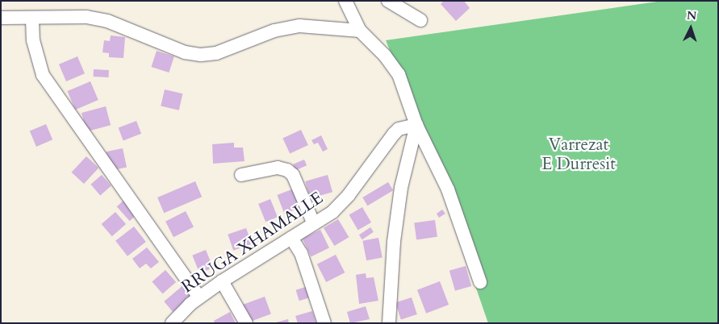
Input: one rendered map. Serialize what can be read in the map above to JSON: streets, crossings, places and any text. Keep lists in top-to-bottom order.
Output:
{
  "streets": {
    "street": ["RRUGA XHAMALLE"]
  },
  "parks": ["Varrezat E Durresit"],
  "north": "top"
}
